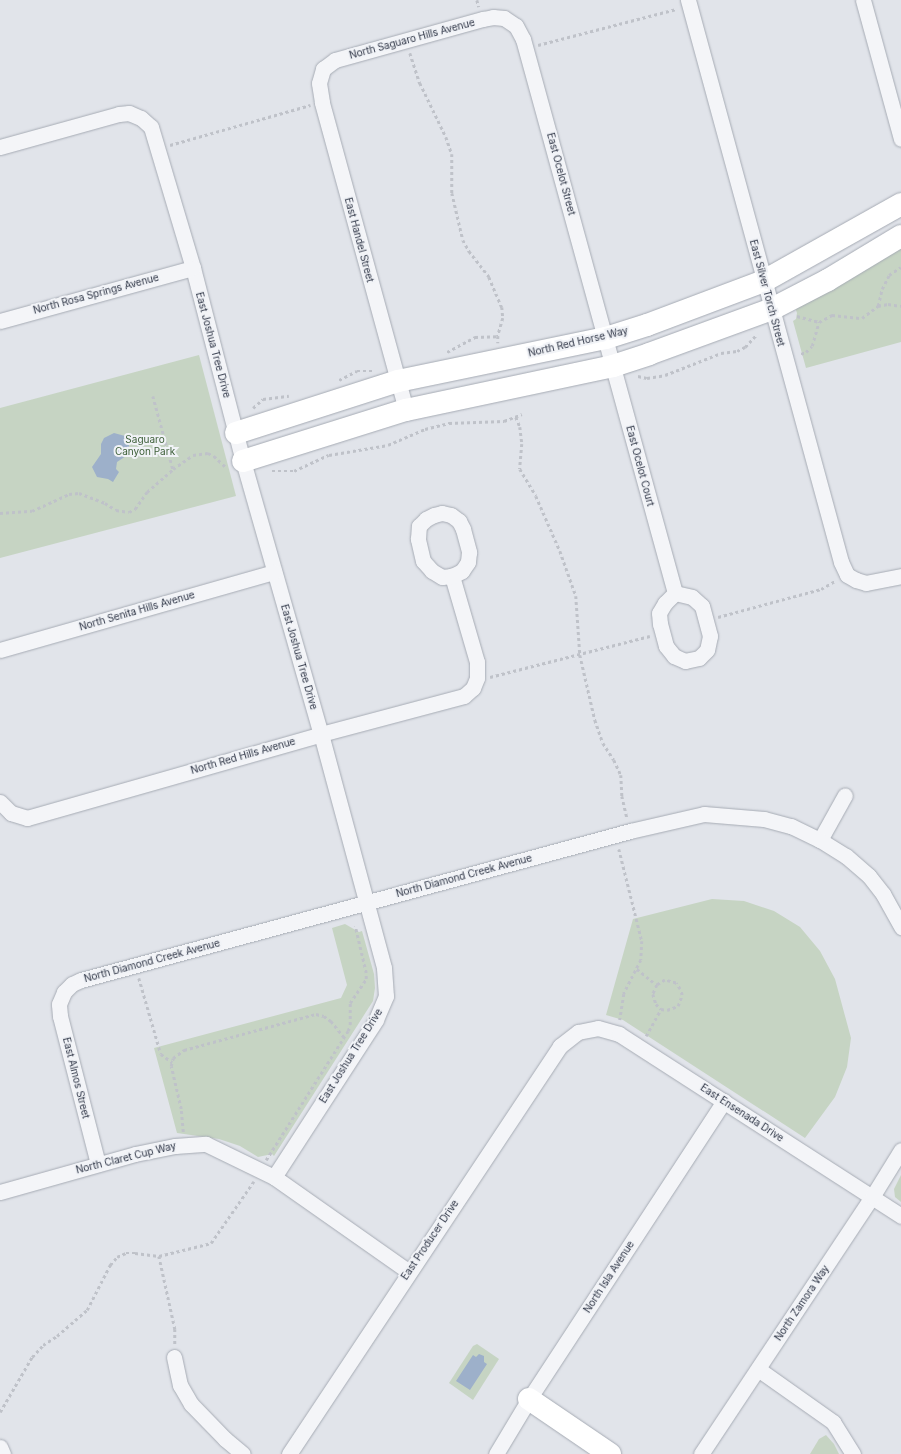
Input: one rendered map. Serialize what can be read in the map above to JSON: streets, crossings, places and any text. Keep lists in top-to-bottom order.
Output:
{
  "streets": {
    "street": [
      "North Saguaro Hills Avenue",
      "East Ocelot Street",
      "East Handel Street",
      "East Silver Torch Street",
      "North Rosa Springs Avenue",
      "North Red Horse Way",
      "East Joshua Tree Drive",
      "East Ocelot Court",
      "North Senita Hills Avenue",
      "North Red Hills Avenue",
      "North Diamond Creek Avenue",
      "East Almos Street",
      "East Ensenada Drive",
      "North Claret Cup Way",
      "East Producer Drive",
      "North Isla Avenue",
      "North Zamora Way"
    ]
  },
  "crossings": [
    ["North Saguaro Hills Avenue", "East Ocelot Street"],
    ["North Saguaro Hills Avenue", "East Handel Street"],
    ["East Ocelot Street", "North Red Horse Way"],
    ["East Ocelot Street", "East Ocelot Court"],
    ["East Handel Street", "North Red Horse Way"],
    ["East Silver Torch Street", "North Red Horse Way"],
    ["North Rosa Springs Avenue", "East Joshua Tree Drive"],
    ["North Red Horse Way", "East Joshua Tree Drive"],
    ["North Red Horse Way", "East Ocelot Court"],
    ["East Joshua Tree Drive", "North Senita Hills Avenue"],
    ["East Joshua Tree Drive", "North Red Hills Avenue"],
    ["East Joshua Tree Drive", "North Diamond Creek Avenue"],
    ["East Joshua Tree Drive", "North Claret Cup Way"],
    ["North Diamond Creek Avenue", "East Almos Street"],
    ["East Almos Street", "North Claret Cup Way"],
    ["East Ensenada Drive", "East Producer Drive"],
    ["East Ensenada Drive", "North Isla Avenue"],
    ["East Ensenada Drive", "North Zamora Way"],
    ["North Claret Cup Way", "East Producer Drive"]
  ],
  "parks": ["Saguaro Canyon Park"]
}
